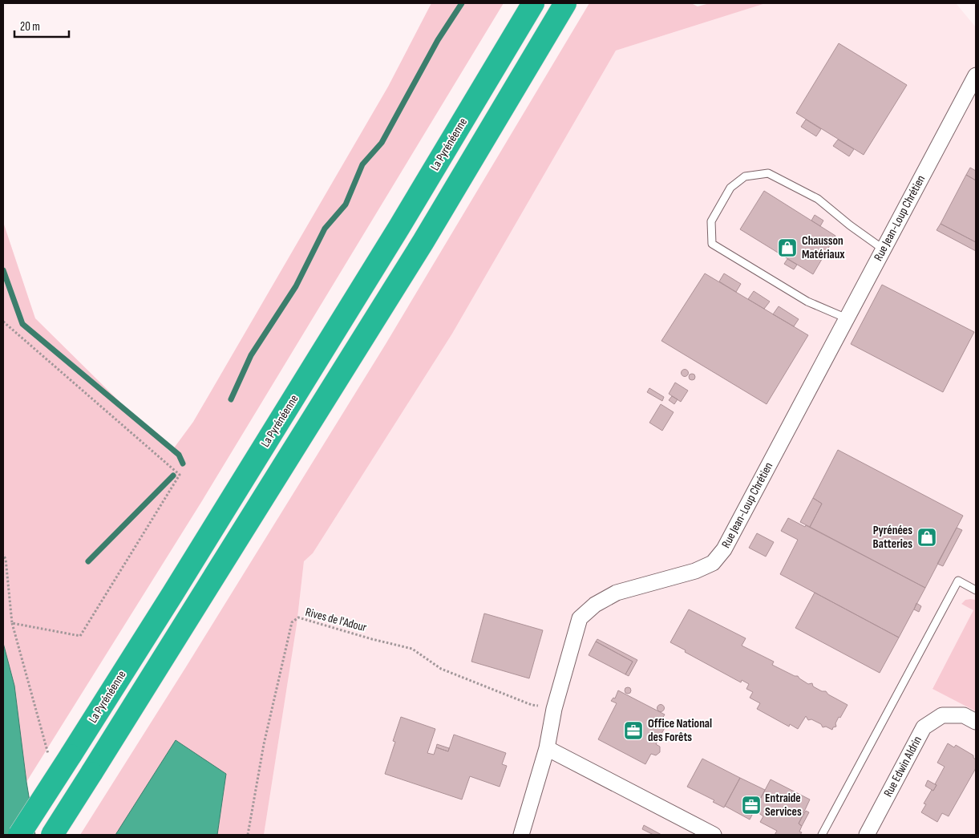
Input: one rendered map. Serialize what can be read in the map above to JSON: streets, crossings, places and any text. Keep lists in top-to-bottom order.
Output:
{
  "streets": {
    "highway": ["La Pyrénéenne"],
    "street": ["Rue Jean-Loup Chrétien", "Rue Edwin Aldrin"],
    "path": ["Rives de l'Adour"]
  },
  "crossings": [
    ["Rue Jean-Loup Chrétien", "Rives de l'Adour"]
  ],
  "places": {
    "shop": ["Chausson Matériaux", "Pyrénées Batteries"],
    "office": ["Office National des Forêts", "Entraide Services"]
  },
  "scale_bar": "20 m"
}
